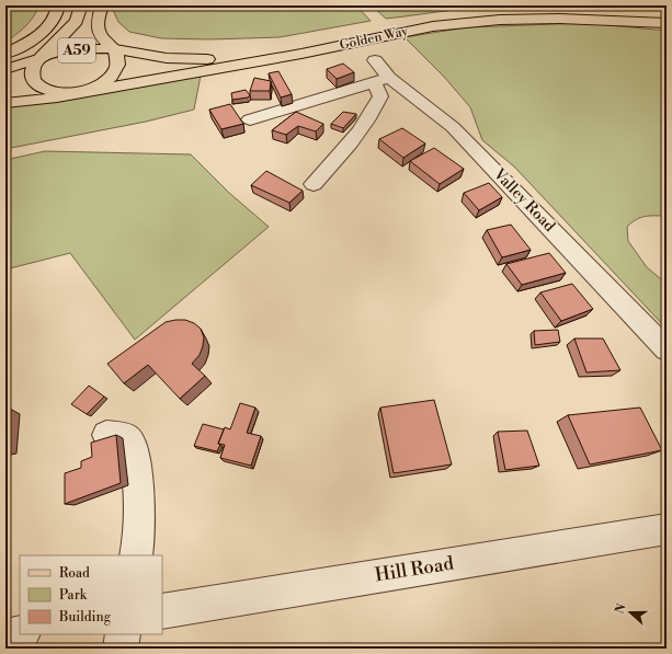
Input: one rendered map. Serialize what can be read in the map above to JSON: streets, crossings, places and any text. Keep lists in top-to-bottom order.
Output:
{
  "streets": {
    "main road": ["Golden Way", "A59"],
    "street": ["Valley Road", "Hill Road"]
  },
  "crossings": [
    ["Golden Way", "A59"]
  ],
  "legend": ["Road", "Park", "Building"],
  "north": "left"
}
